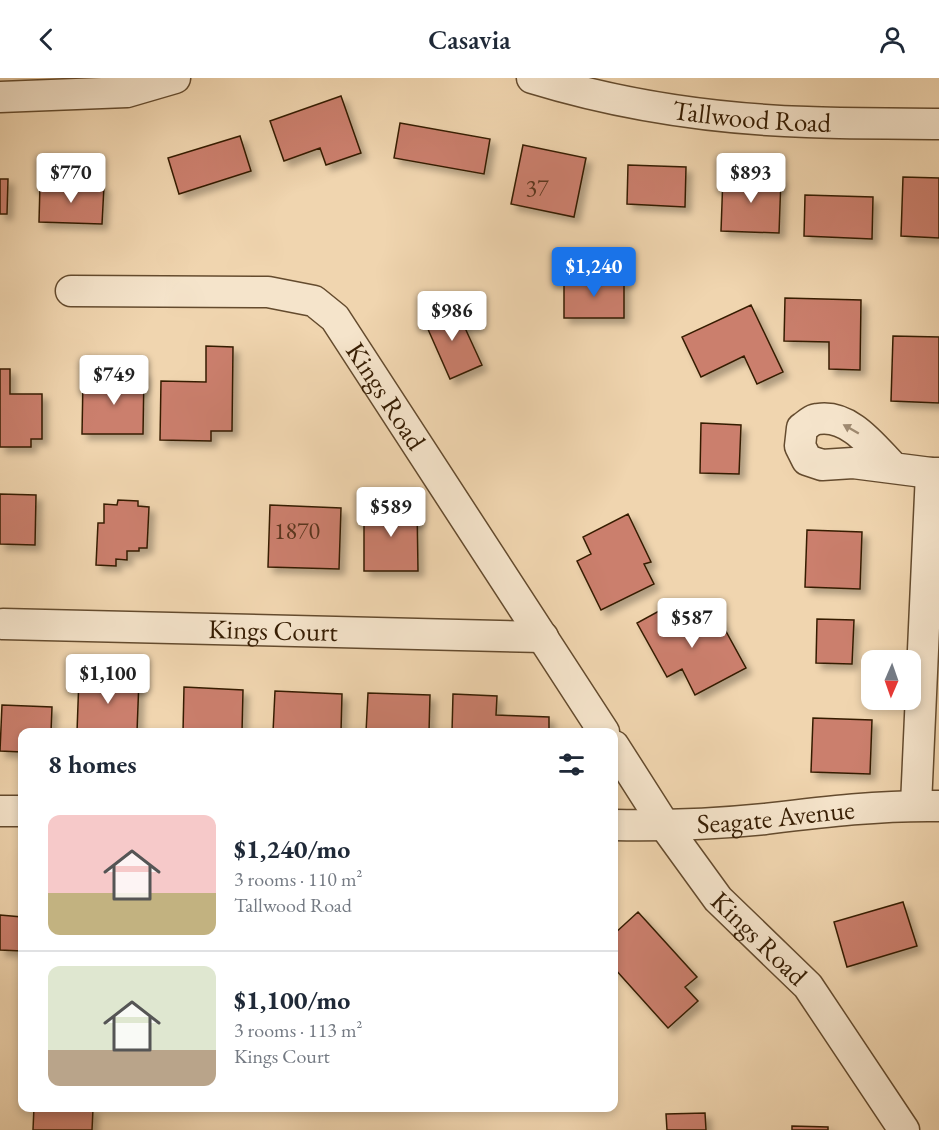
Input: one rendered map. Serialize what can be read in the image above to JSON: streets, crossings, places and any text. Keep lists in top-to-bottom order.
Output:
{
  "streets": {
    "street": [
      "Tallwood Road",
      "Kings Road",
      "Kings Court",
      "Seagate Avenue"
    ]
  },
  "crossings": [
    ["Kings Road", "Kings Court"],
    ["Kings Road", "Seagate Avenue"]
  ],
  "house_numbers": ["37", "1870"],
  "north": "bottom",
  "page": {
    "header": "Casavia",
    "price": [
      "$770",
      "$893",
      "$1,240",
      "$986",
      "$749",
      "$589",
      "$587",
      "$1,100"
    ],
    "heading": "8 homes",
    "list": [
      {
        "name": "$1,240/mo",
        "note": "3 rooms · 110 m² · Tallwood Road"
      },
      {
        "name": "$1,100/mo",
        "note": "3 rooms · 113 m² · Kings Court"
      }
    ]
  }
}
